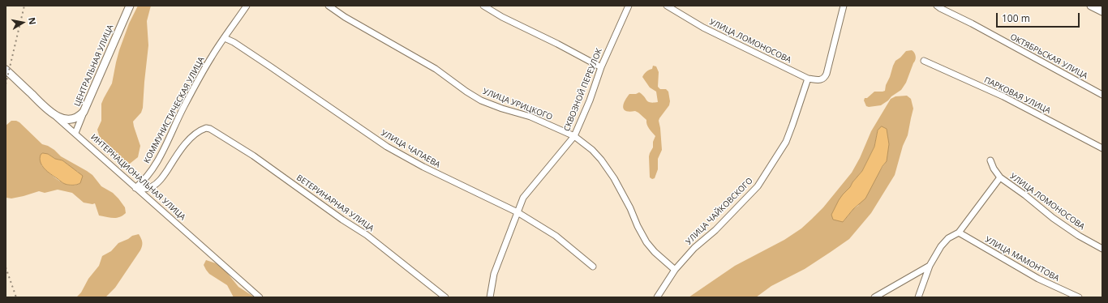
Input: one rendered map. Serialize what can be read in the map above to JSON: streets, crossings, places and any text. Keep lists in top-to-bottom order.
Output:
{
  "streets": {
    "street": [
      "УЛИЦА ЛОМОНОСОВА",
      "ОКТЯБРЬСКАЯ УЛИЦА",
      "ЦЕНТРАЛЬНАЯ УЛИЦА",
      "СКВОЗНОЙ ПЕРЕУЛОК",
      "ПАРКОВАЯ УЛИЦА",
      "УЛИЦА УРИЦКОГО",
      "КОММУНИСТИЧЕСКАЯ УЛИЦА",
      "УЛИЦА ЧАПАЕВА",
      "ИНТЕРНАЦИОНАЛЬНАЯ УЛИЦА",
      "ВЕТЕРИНАРНАЯ УЛИЦА",
      "УЛИЦА ЧАЙКОВСКОГО",
      "УЛИЦА МАМОНТОВА"
    ]
  },
  "crossings": [
    ["УЛИЦА ЛОМОНОСОВА", "УЛИЦА ЧАЙКОВСКОГО"],
    ["ЦЕНТРАЛЬНАЯ УЛИЦА", "ИНТЕРНАЦИОНАЛЬНАЯ УЛИЦА"],
    ["СКВОЗНОЙ ПЕРЕУЛОК", "УЛИЦА УРИЦКОГО"],
    ["СКВОЗНОЙ ПЕРЕУЛОК", "УЛИЦА ЧАПАЕВА"],
    ["УЛИЦА УРИЦКОГО", "УЛИЦА ЧАЙКОВСКОГО"],
    ["КОММУНИСТИЧЕСКАЯ УЛИЦА", "УЛИЦА ЧАПАЕВА"],
    ["КОММУНИСТИЧЕСКАЯ УЛИЦА", "ИНТЕРНАЦИОНАЛЬНАЯ УЛИЦА"],
    ["КОММУНИСТИЧЕСКАЯ УЛИЦА", "ВЕТЕРИНАРНАЯ УЛИЦА"],
    ["ИНТЕРНАЦИОНАЛЬНАЯ УЛИЦА", "ВЕТЕРИНАРНАЯ УЛИЦА"]
  ],
  "scale_bar": "100 m",
  "north": "right"
}
